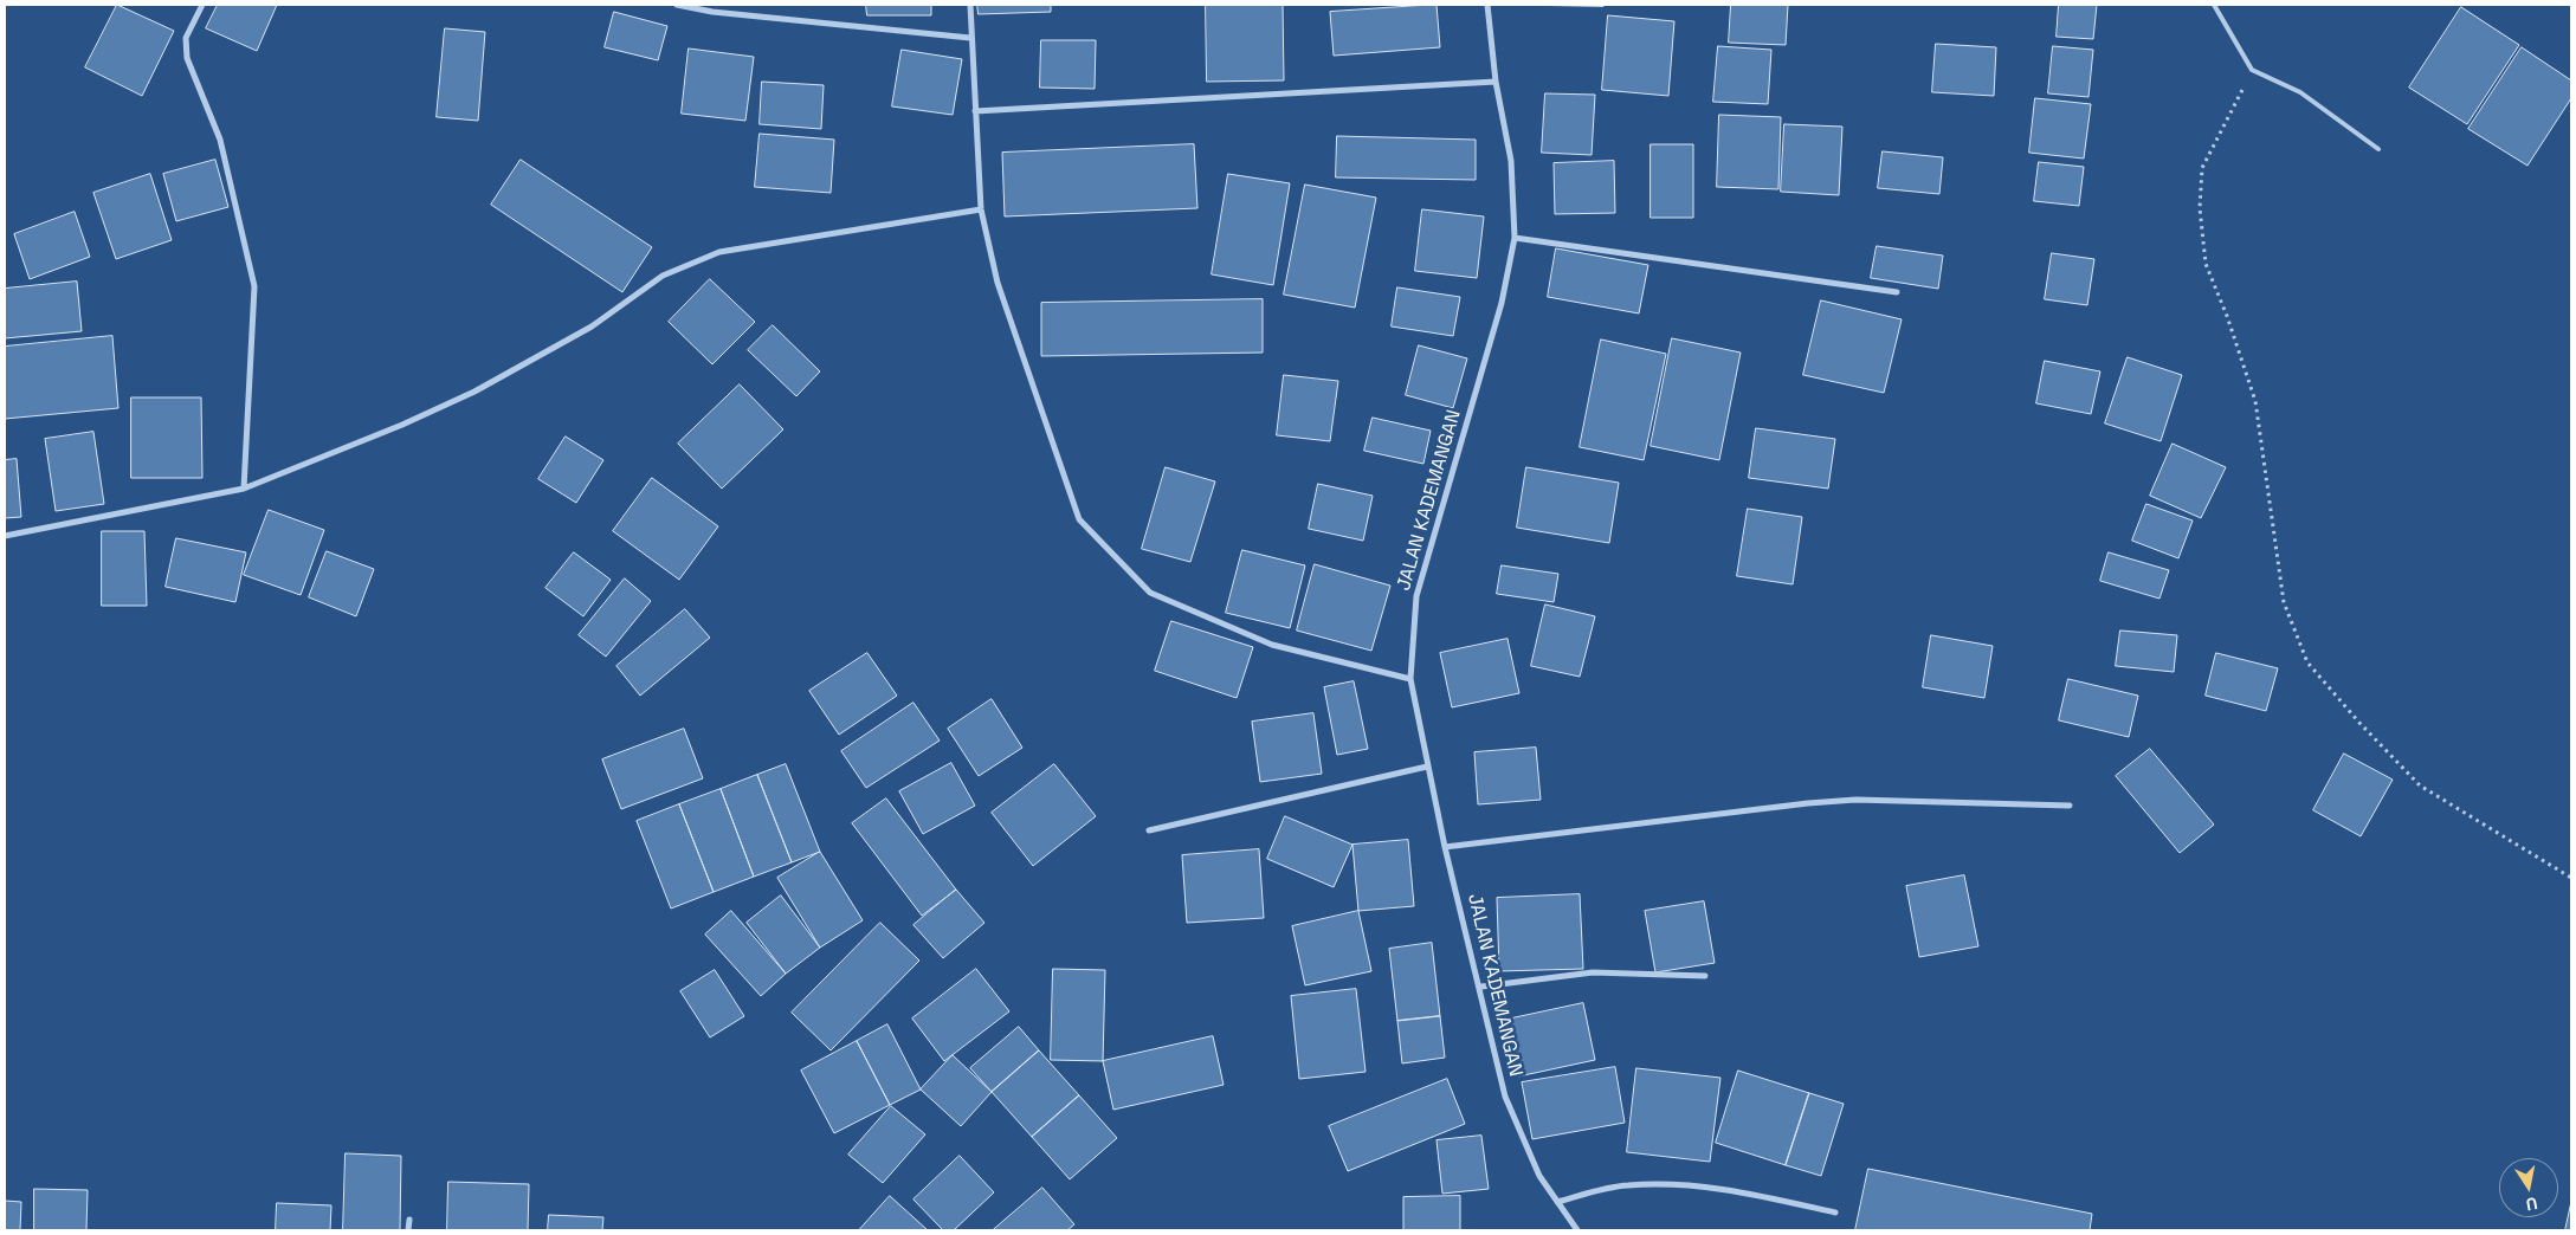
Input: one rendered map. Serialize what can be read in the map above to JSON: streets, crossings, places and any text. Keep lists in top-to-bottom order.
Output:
{
  "streets": {
    "street": ["JALAN KADEMANGAN"]
  },
  "north": "bottom"
}
